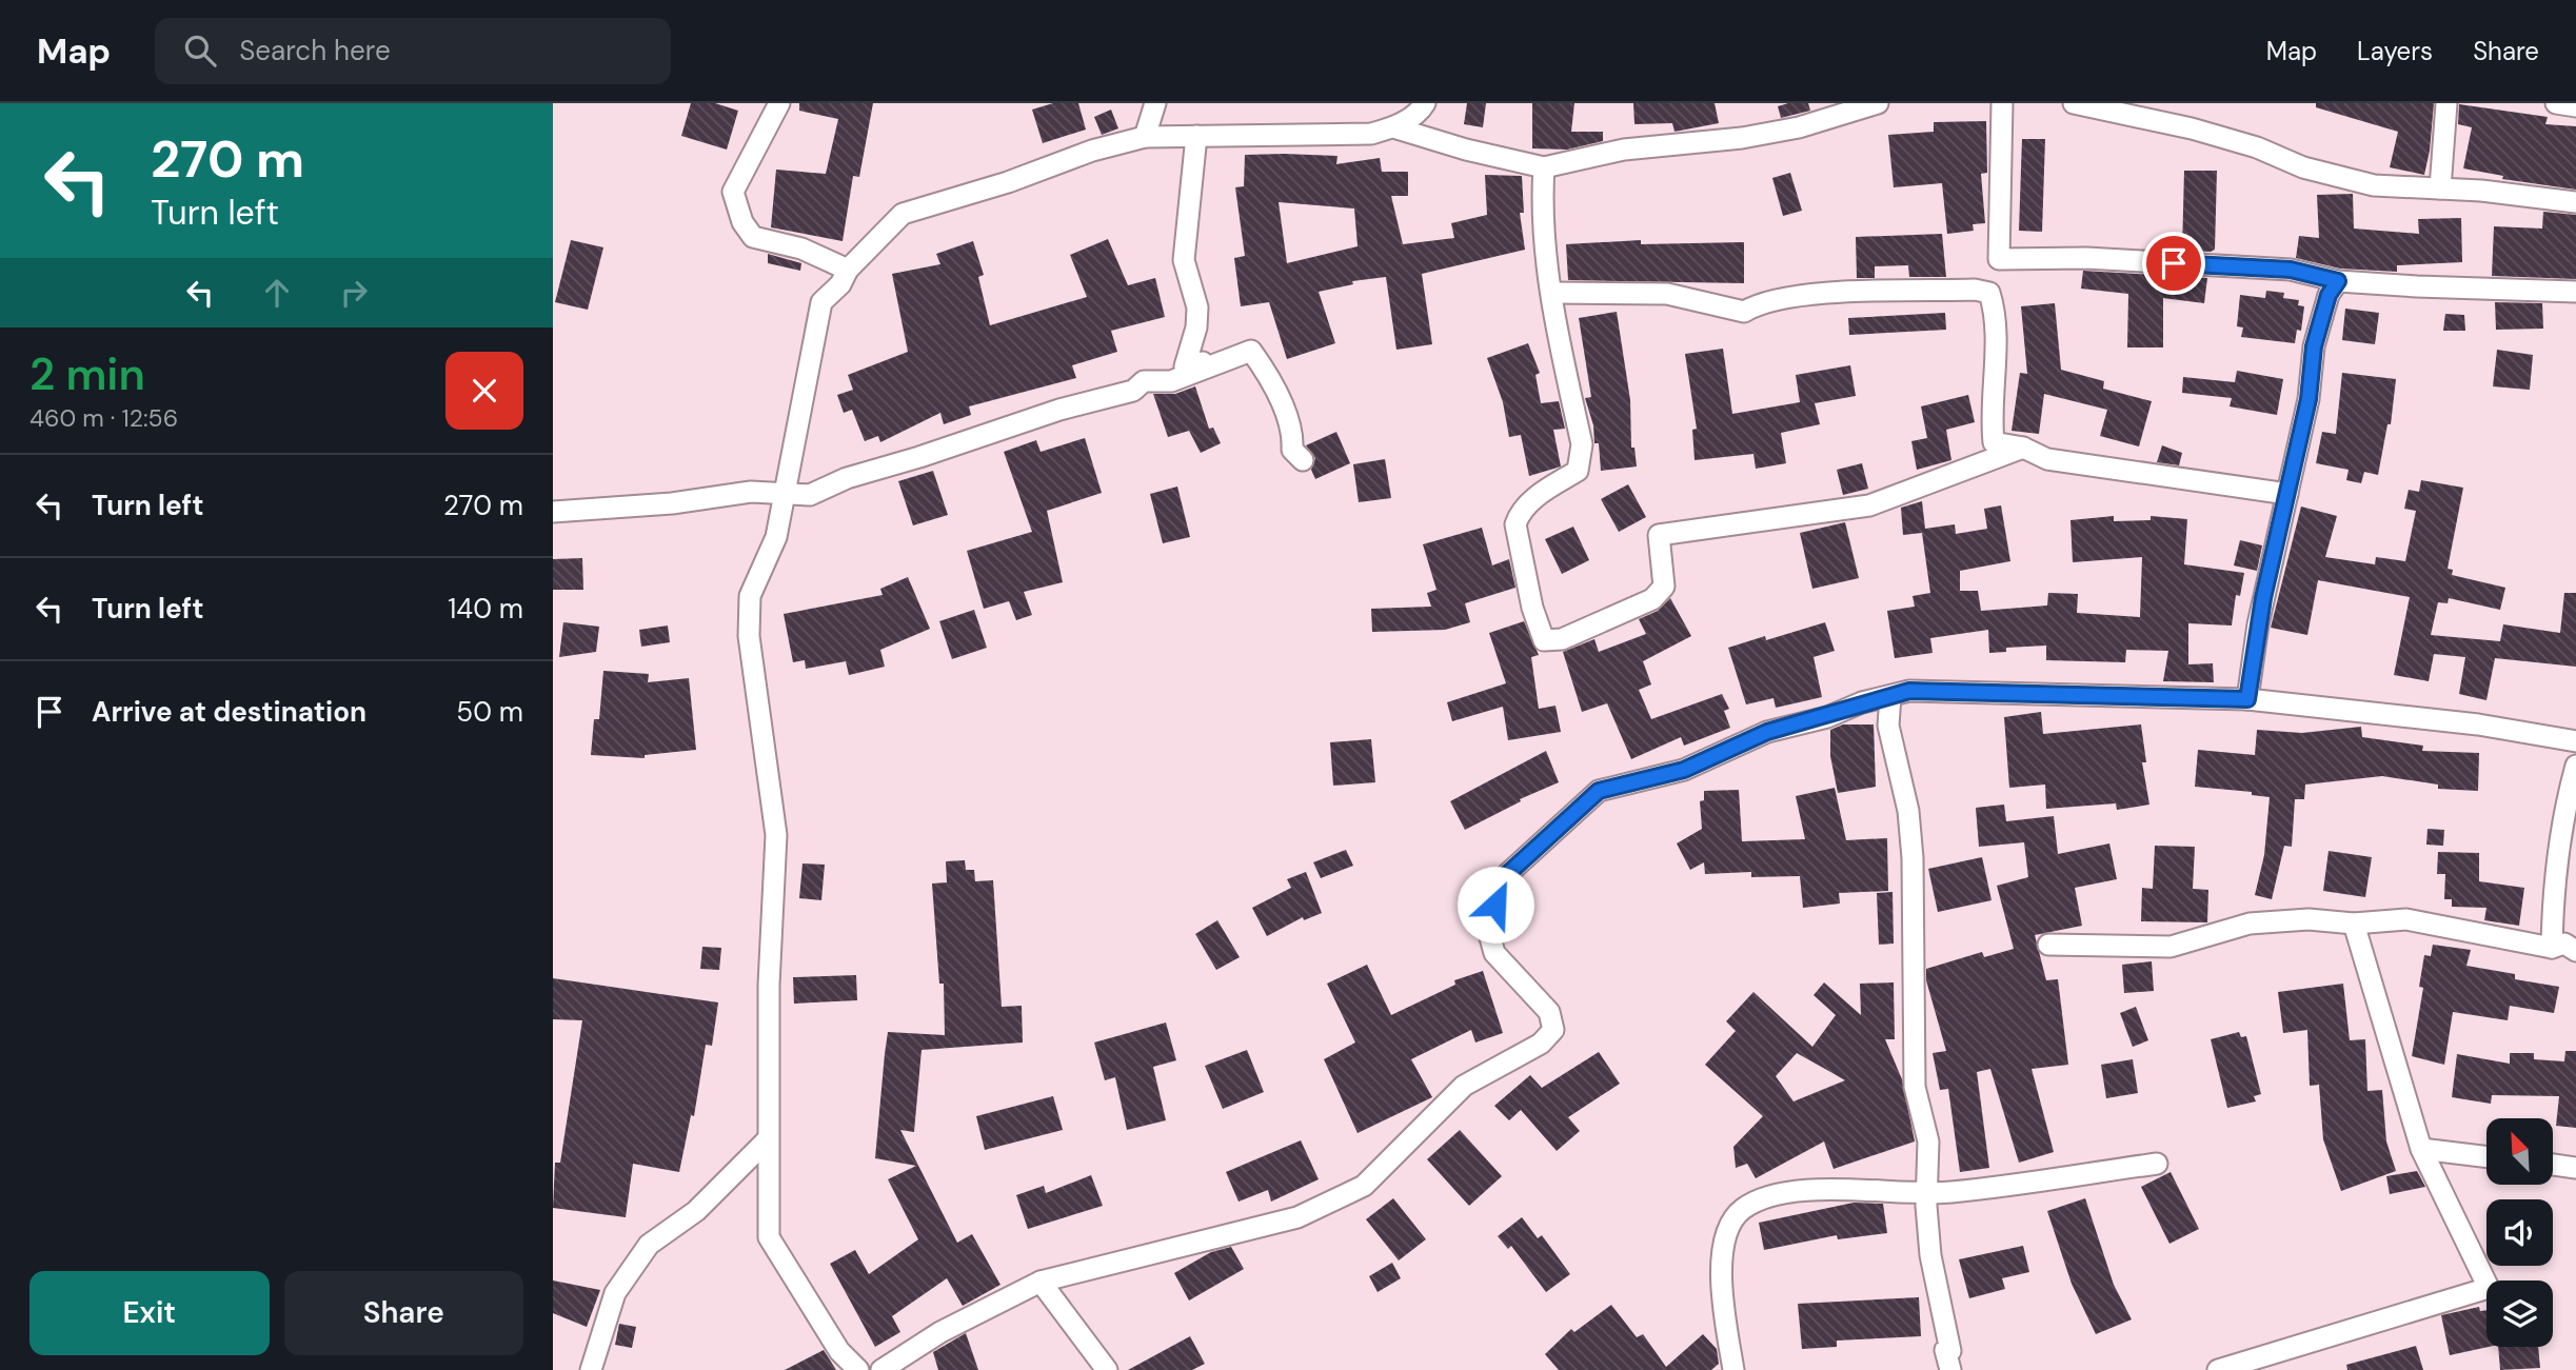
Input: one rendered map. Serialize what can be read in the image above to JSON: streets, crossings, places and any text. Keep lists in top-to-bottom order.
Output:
{
  "north": "top left",
  "page": {
    "header": "Map",
    "search": "Search here",
    "nav": ["Map", "Layers", "Share"],
    "turn": ["270 m", "Turn left"],
    "heading": ["2 min", "460 m · 12:56"],
    "list": [
      {
        "name": "Turn left",
        "value": "270 m"
      },
      {
        "name": "Turn left",
        "value": "140 m"
      },
      {
        "name": "Arrive at destination",
        "value": "50 m"
      }
    ],
    "buttons": ["Exit", "Share"]
  }
}
